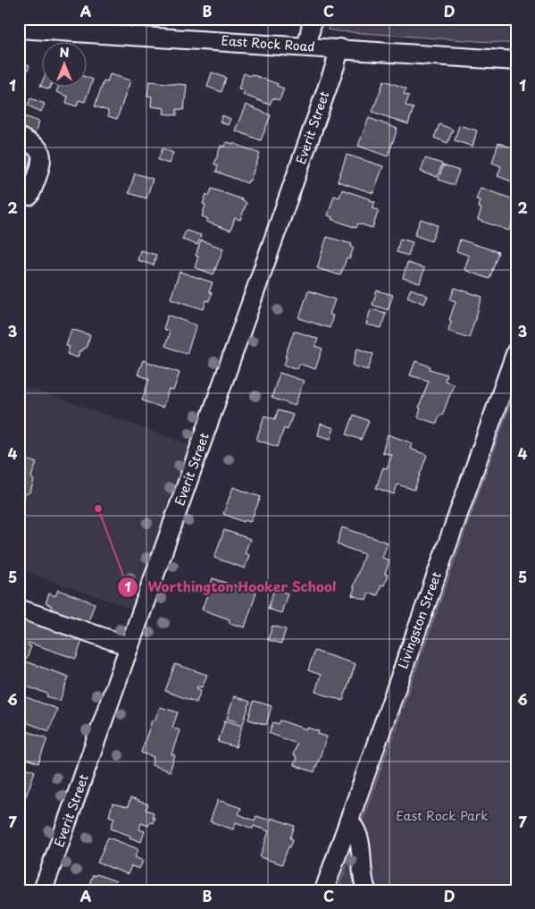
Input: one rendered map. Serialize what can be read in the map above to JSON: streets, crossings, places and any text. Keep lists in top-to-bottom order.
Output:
{
  "streets": {
    "street": ["East Rock Road", "Everit Street", "Livingston Street"]
  },
  "crossings": [
    ["East Rock Road", "Everit Street"]
  ],
  "parks": ["East Rock Park"],
  "places": ["Worthington Hooker School"],
  "north": "top",
  "grid": {
    "columns": [
      "A",
      "B",
      "C",
      "D"
    ],
    "rows": [
      "1",
      "2",
      "3",
      "4",
      "5",
      "6",
      "7"
    ]
  }
}
